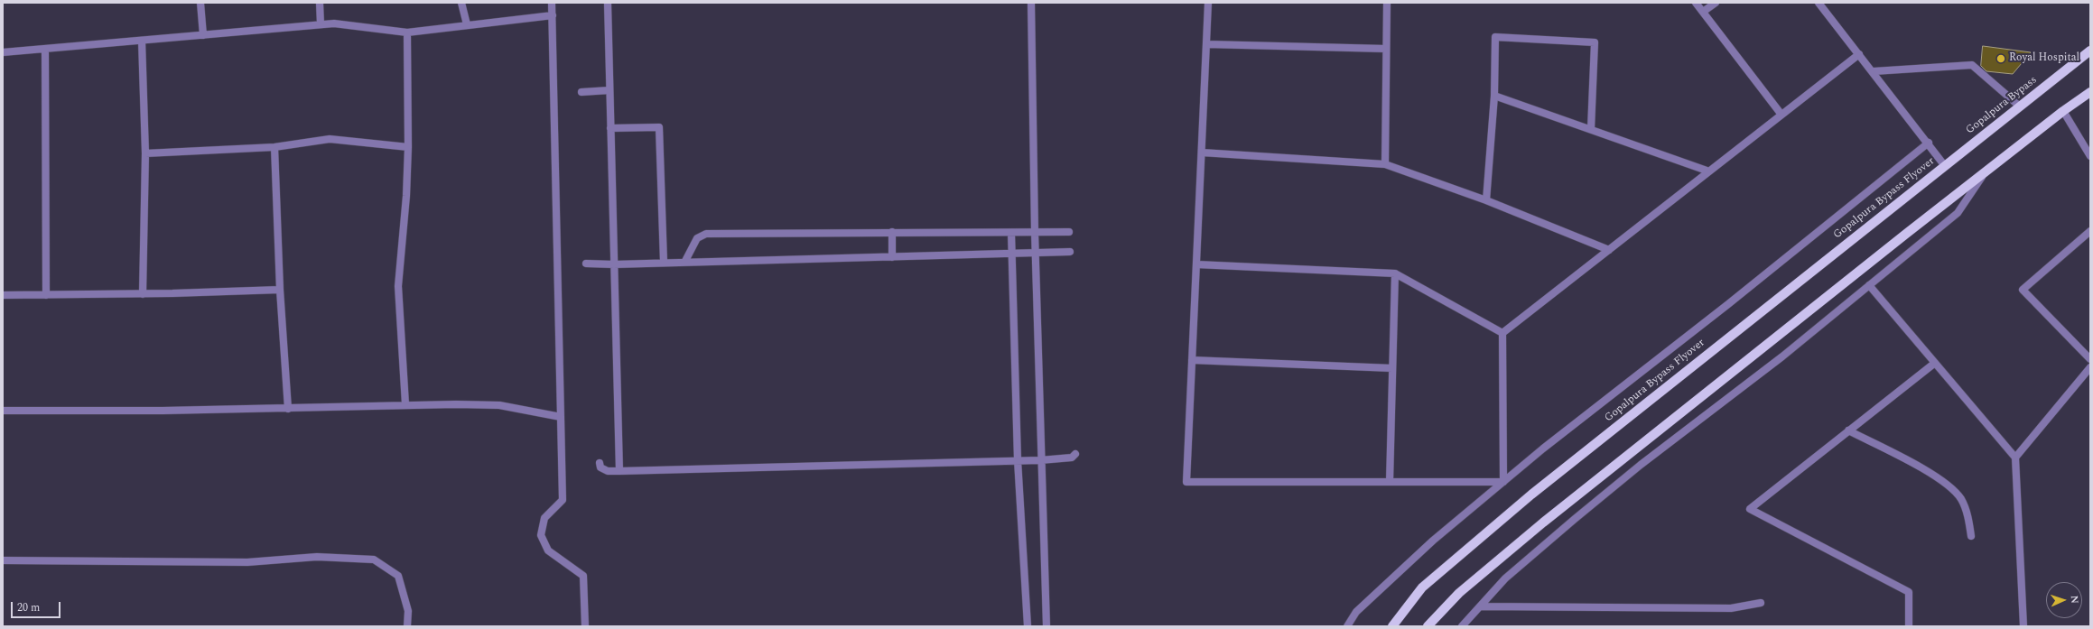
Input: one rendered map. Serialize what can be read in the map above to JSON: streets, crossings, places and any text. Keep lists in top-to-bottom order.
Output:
{
  "streets": {
    "main road": ["Gopalpura Bypass", "Gopalpura Bypass Flyover"]
  },
  "crossings": [
    ["Gopalpura Bypass", "Gopalpura Bypass Flyover"]
  ],
  "places": ["Royal Hospital"],
  "scale_bar": "20 m",
  "north": "right"
}
